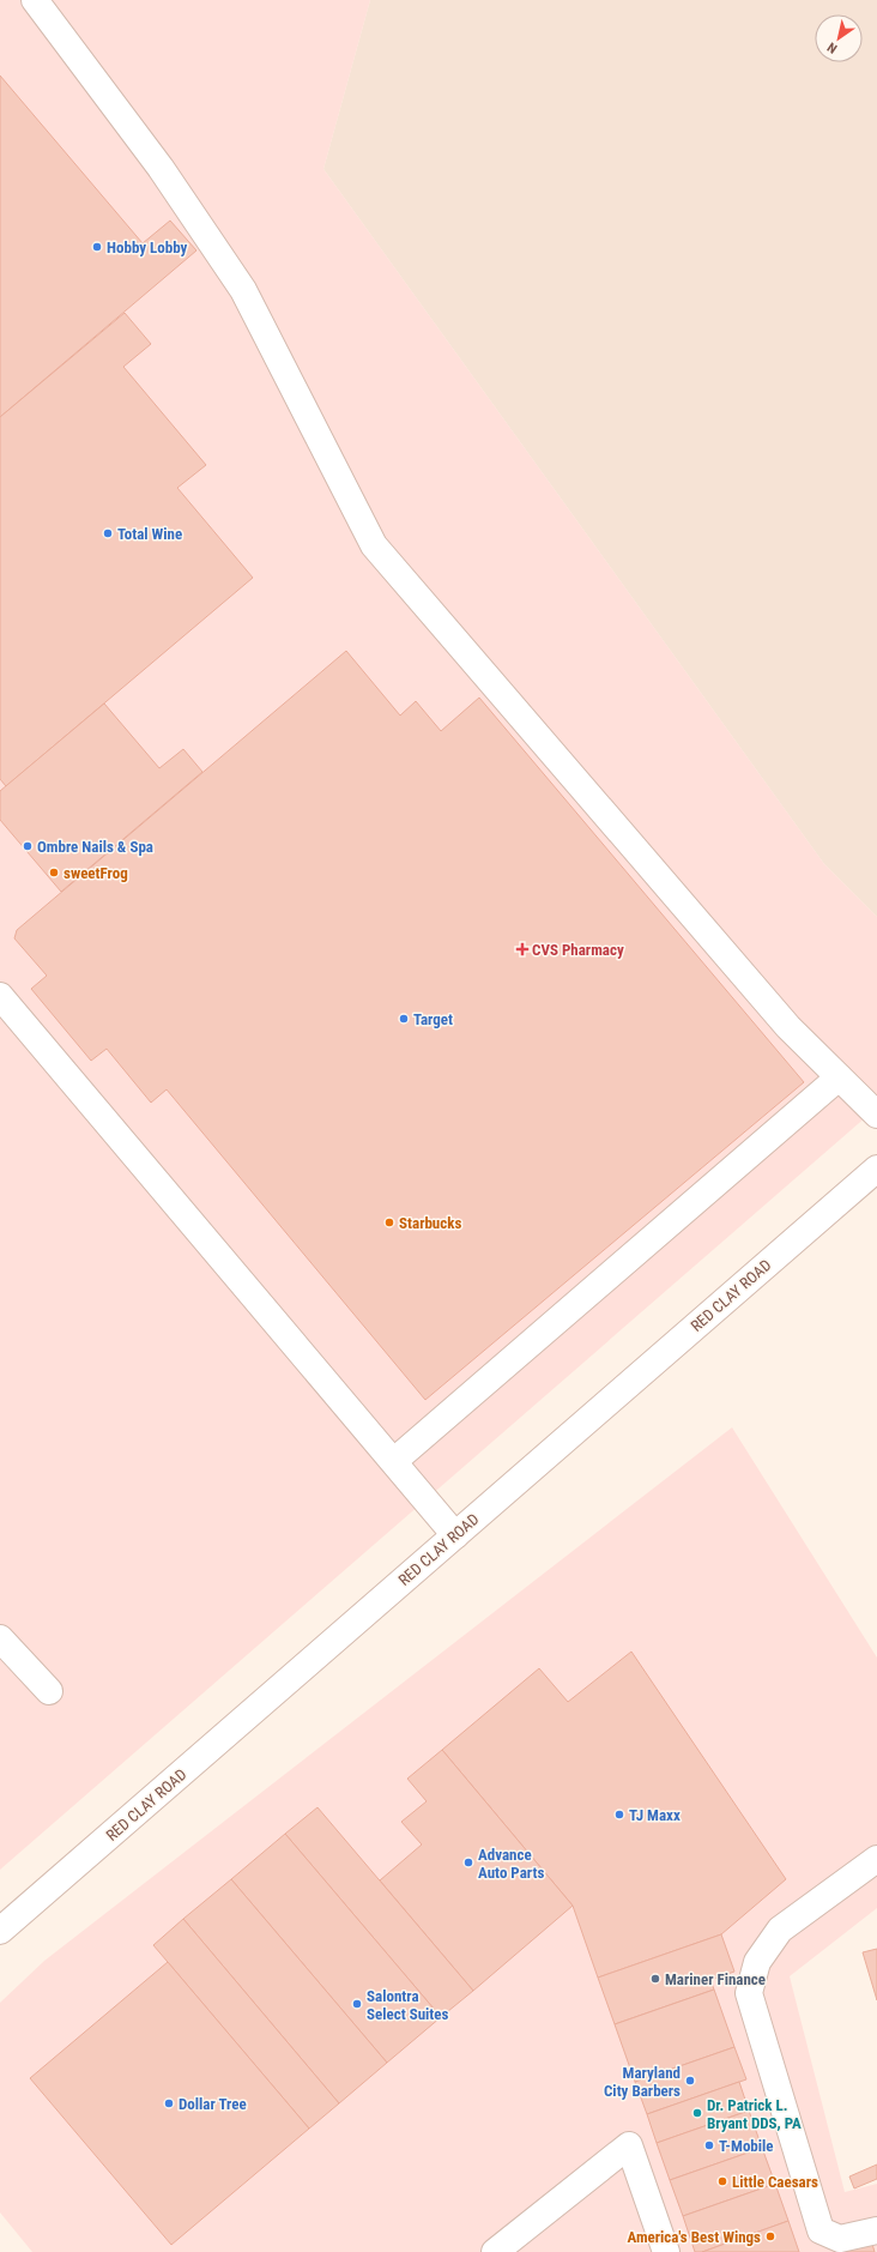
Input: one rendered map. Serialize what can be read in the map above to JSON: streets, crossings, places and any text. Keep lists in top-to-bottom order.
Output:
{
  "streets": {
    "street": ["RED CLAY ROAD"]
  },
  "places": {
    "other": [
      "Hobby Lobby",
      "Total Wine",
      "Ombre Nails & Spa",
      "sweetFrog",
      "Target",
      "Starbucks",
      "TJ Maxx",
      "Advance Auto Parts",
      "Mariner Finance",
      "Salontra Select Suites",
      "Maryland City Barbers",
      "Dollar Tree",
      "Dr. Patrick L. Bryant DDS, PA",
      "T-Mobile",
      "Little Caesars",
      "America's Best Wings"
    ],
    "health": ["CVS Pharmacy"]
  },
  "north": "bottom left"
}
